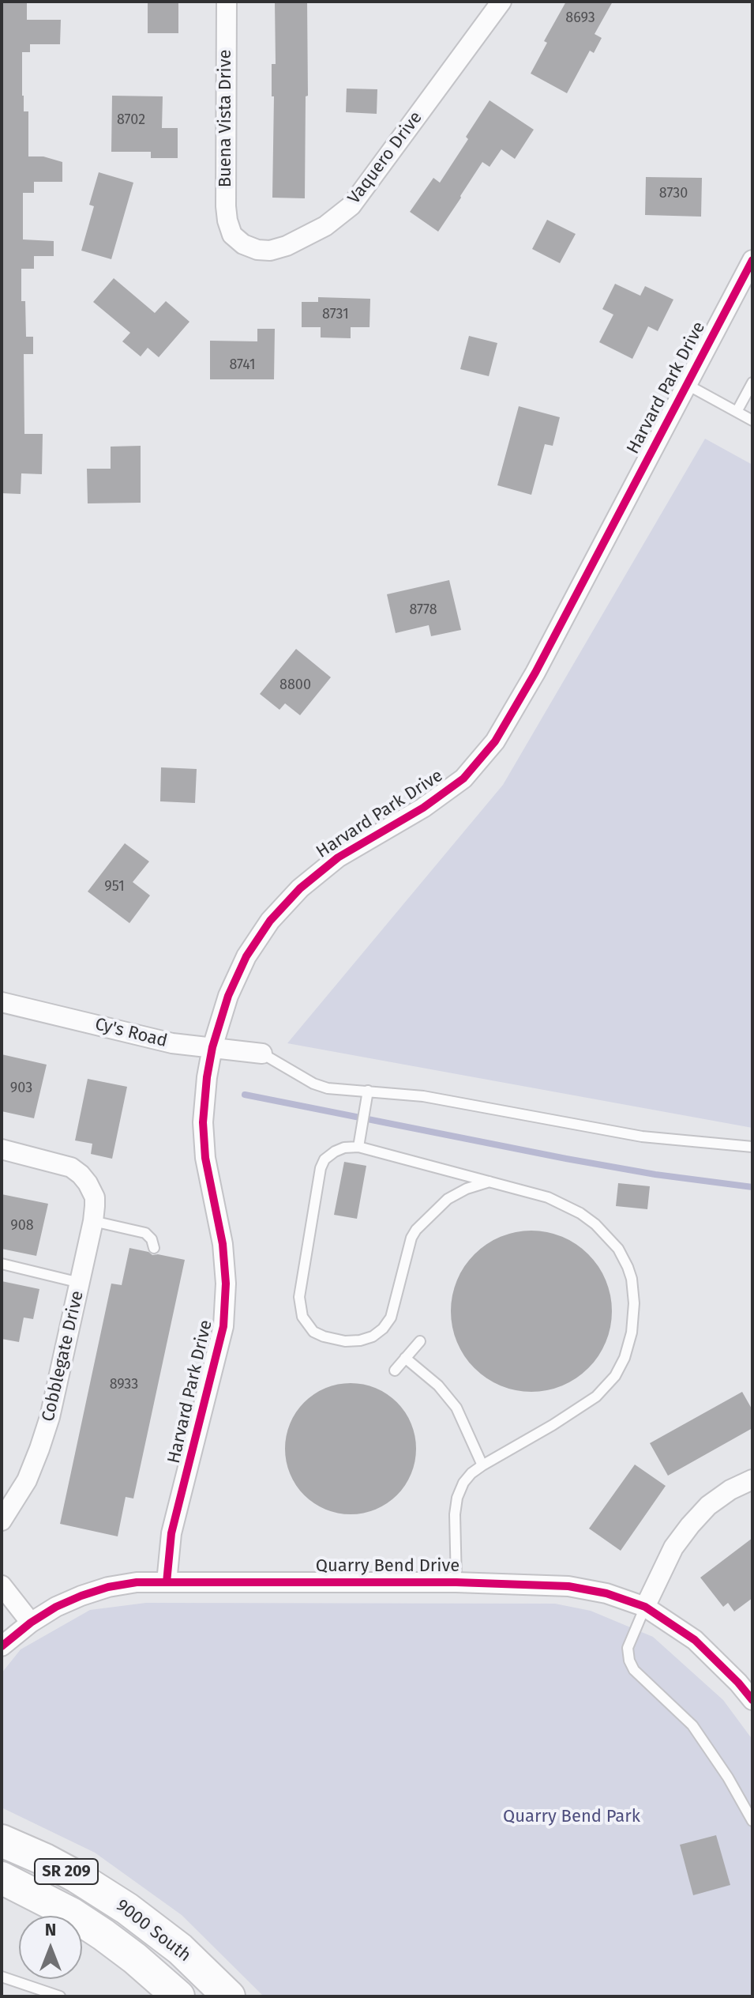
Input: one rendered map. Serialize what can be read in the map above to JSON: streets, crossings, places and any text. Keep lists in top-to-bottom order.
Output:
{
  "streets": {
    "main road": ["SR 209", "9000 South"],
    "street": [
      "Buena Vista Drive",
      "Vaquero Drive",
      "Harvard Park Drive",
      "Cy's Road",
      "Cobblegate Drive",
      "Quarry Bend Drive"
    ]
  },
  "crossings": [
    ["Buena Vista Drive", "Vaquero Drive"],
    ["Harvard Park Drive", "Cy's Road"],
    ["Harvard Park Drive", "Quarry Bend Drive"]
  ],
  "parks": ["Quarry Bend Park"],
  "house_numbers": [
    "8693",
    "8702",
    "8730",
    "8731",
    "8741",
    "8778",
    "8800",
    "951",
    "903",
    "908",
    "8933"
  ],
  "north": "top"
}
